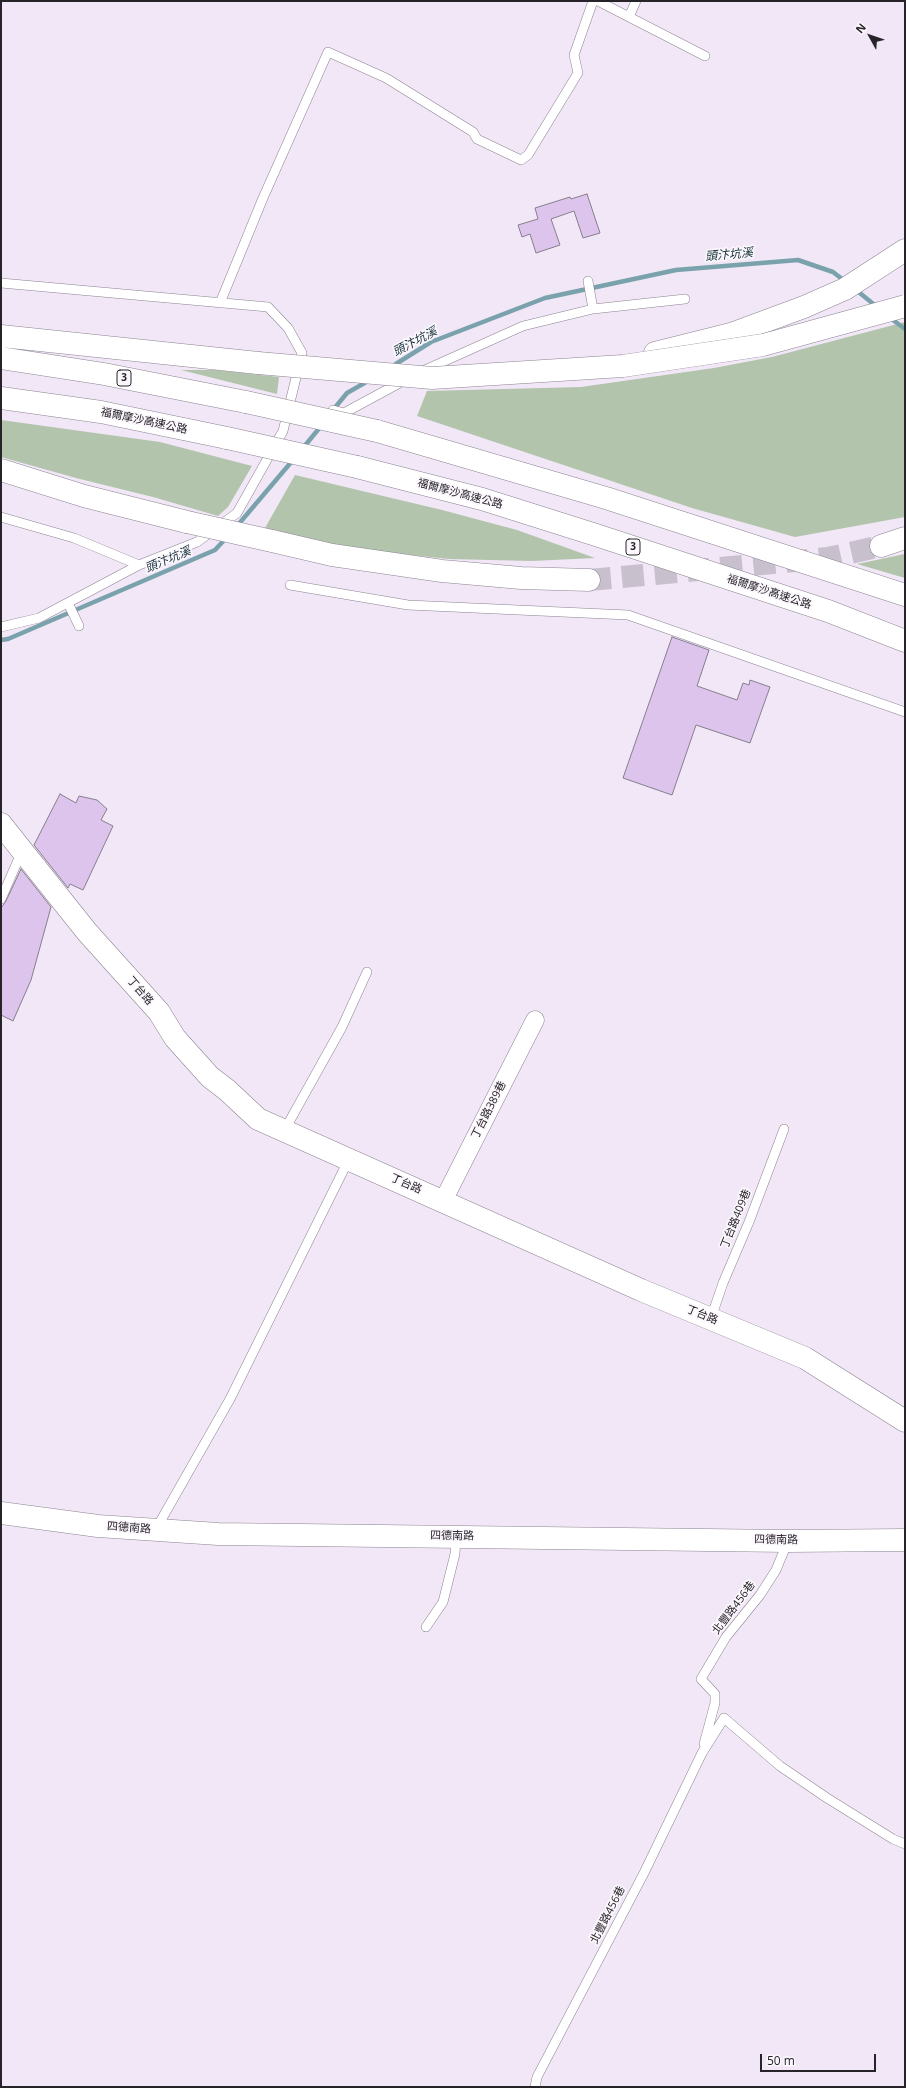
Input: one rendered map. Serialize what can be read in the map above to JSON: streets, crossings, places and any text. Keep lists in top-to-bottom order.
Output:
{
  "streets": {
    "main road": [
      "3",
      "福爾摩沙高速公路",
      "丁台路",
      "四德南路"
    ],
    "street": ["丁台路389巷"],
    "lane": ["丁台路409巷", "北豐路456巷"]
  },
  "crossings": [
    ["丁台路", "丁台路389巷"],
    ["丁台路", "丁台路409巷"],
    ["四德南路", "北豐路456巷"]
  ],
  "water": ["頭汴坑溪"],
  "scale_bar": "50 m",
  "north": "top left"
}
